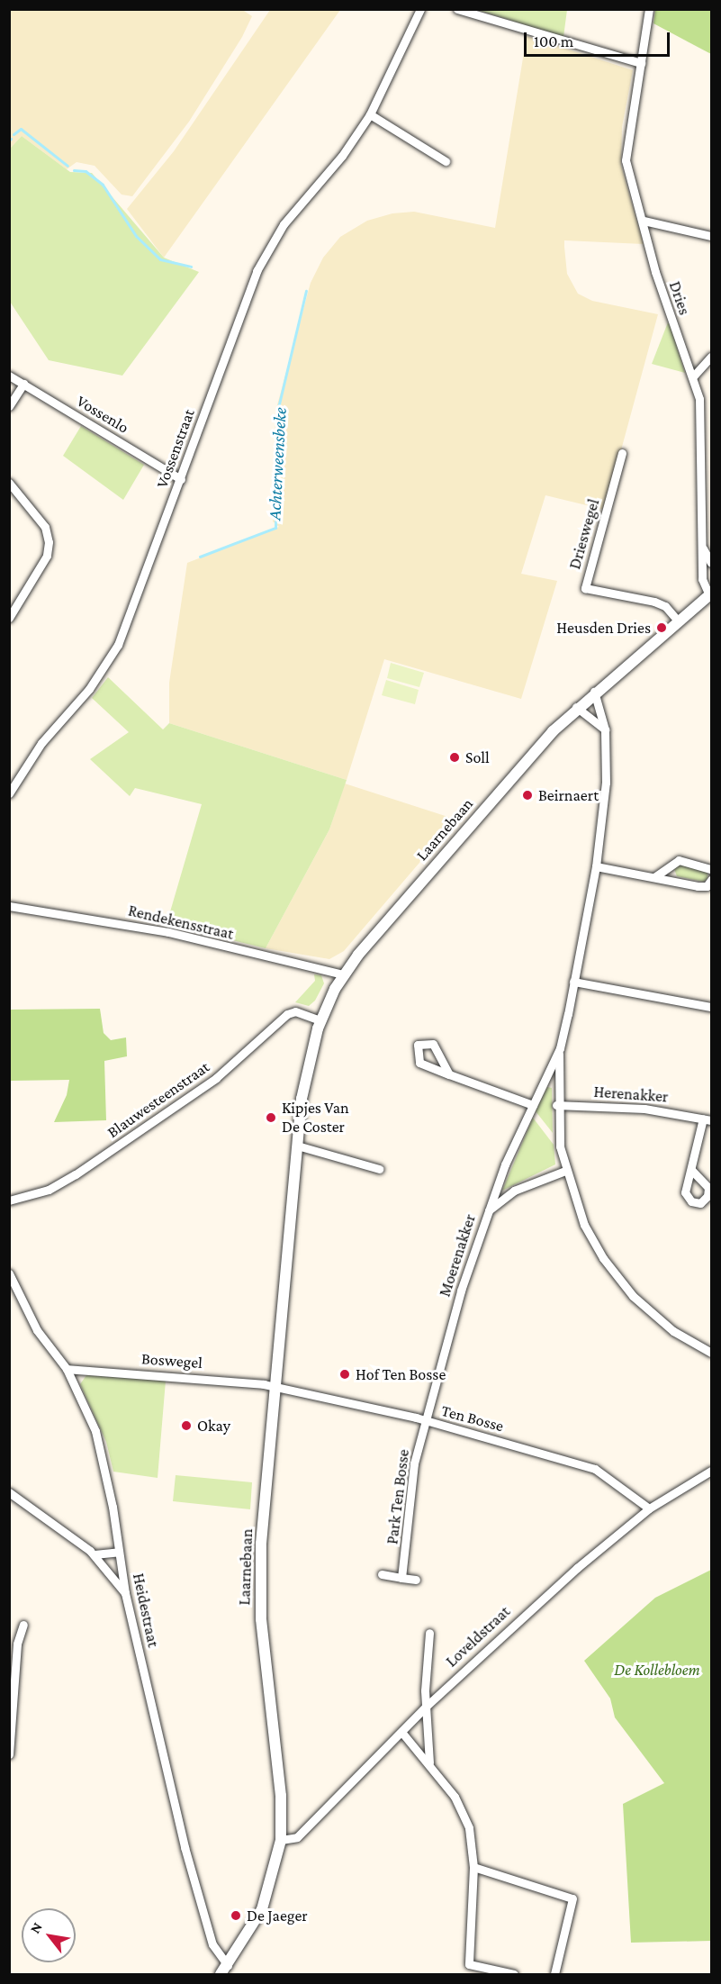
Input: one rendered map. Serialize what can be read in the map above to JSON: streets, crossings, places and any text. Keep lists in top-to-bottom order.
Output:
{
  "streets": {
    "street": [
      "Dries",
      "Vossenlo",
      "Vossenstraat",
      "Drieswegel",
      "Laarnebaan",
      "Rendekensstraat",
      "Herenakker",
      "Blauwesteenstraat",
      "Moerenakker",
      "Boswegel",
      "Ten Bosse",
      "Park Ten Bosse",
      "Heidestraat",
      "Loveldstraat"
    ]
  },
  "crossings": [
    ["Dries", "Laarnebaan"],
    ["Vossenlo", "Vossenstraat"],
    ["Drieswegel", "Laarnebaan"],
    ["Laarnebaan", "Rendekensstraat"],
    ["Laarnebaan", "Blauwesteenstraat"],
    ["Laarnebaan", "Moerenakker"],
    ["Laarnebaan", "Boswegel"],
    ["Laarnebaan", "Ten Bosse"],
    ["Laarnebaan", "Heidestraat"],
    ["Laarnebaan", "Loveldstraat"],
    ["Moerenakker", "Ten Bosse"],
    ["Moerenakker", "Park Ten Bosse"],
    ["Boswegel", "Ten Bosse"],
    ["Boswegel", "Heidestraat"],
    ["Ten Bosse", "Park Ten Bosse"],
    ["Ten Bosse", "Loveldstraat"]
  ],
  "water": ["Achterweensbeke"],
  "parks": ["De Kollebloem"],
  "places": [
    "Heusden Dries",
    "Soll",
    "Beirnaert",
    "Kipjes Van De Coster",
    "Hof Ten Bosse",
    "Okay",
    "De Jaeger"
  ],
  "scale_bar": "100 m",
  "north": "top left"
}
